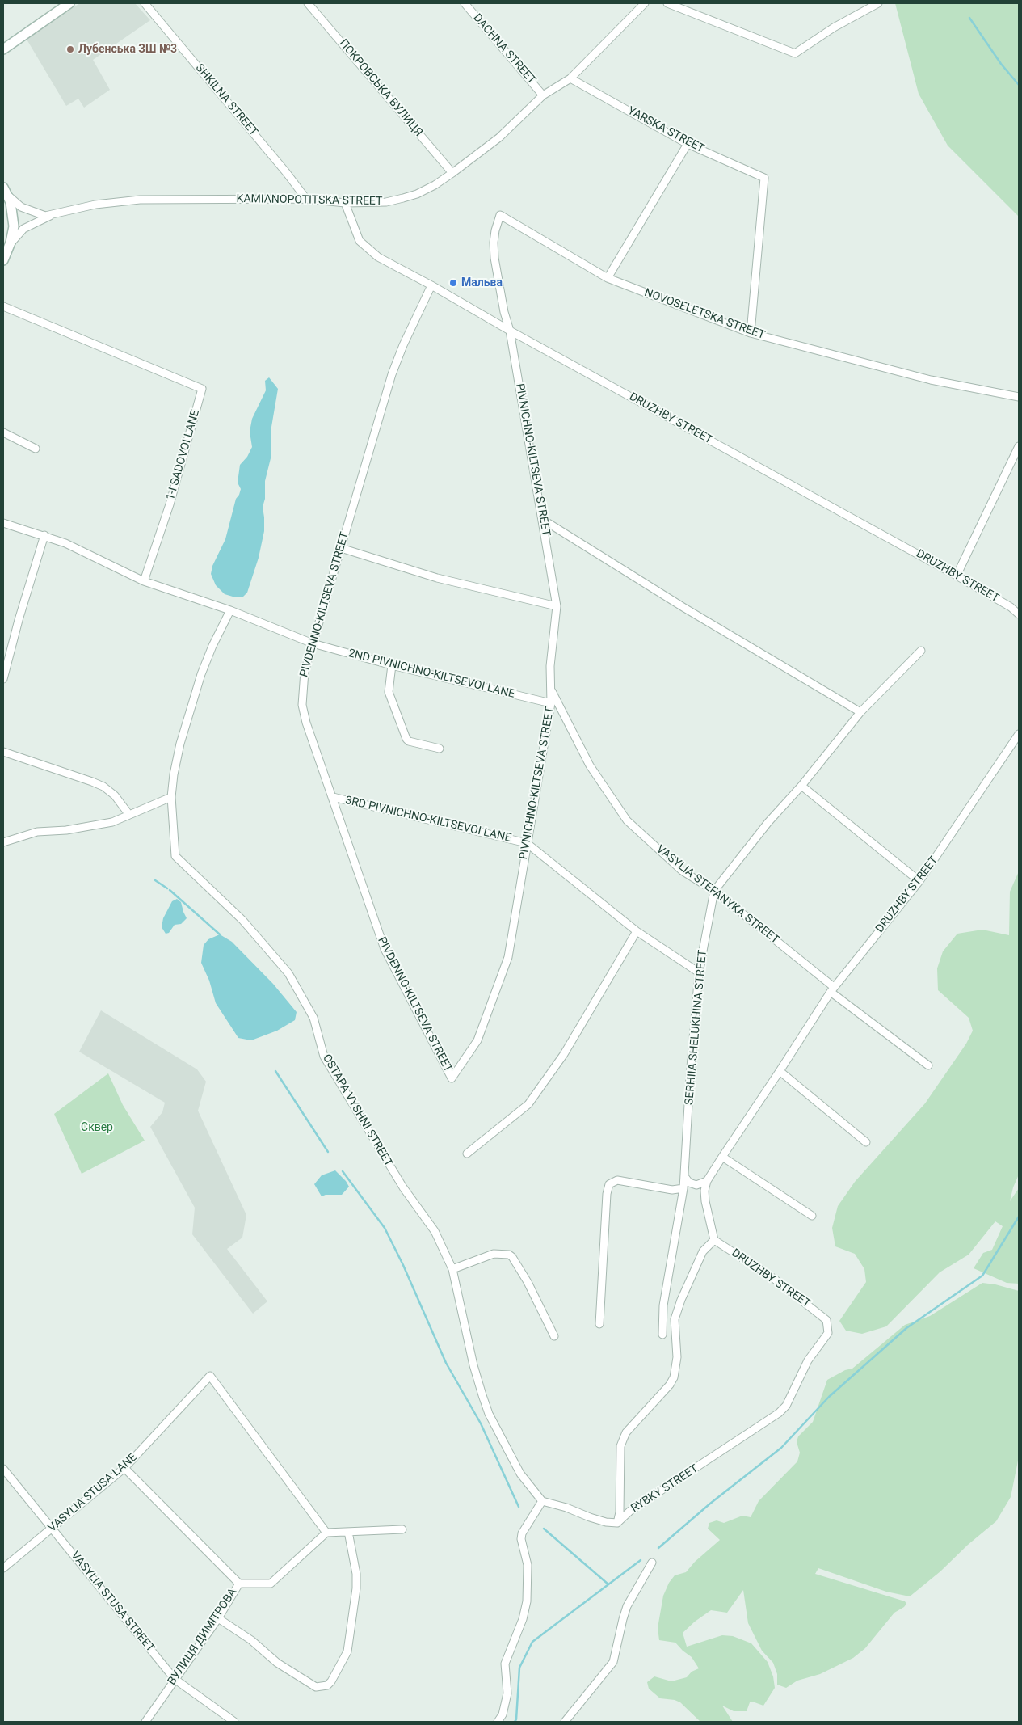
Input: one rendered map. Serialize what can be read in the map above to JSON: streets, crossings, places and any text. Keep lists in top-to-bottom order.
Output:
{
  "streets": {
    "street": [
      "DACHNA STREET",
      "ПОКРОВСЬКА ВУЛИЦЯ",
      "SHKILNA STREET",
      "YARSKA STREET",
      "KAMIANOPOTITSKA STREET",
      "NOVOSELETSKA STREET",
      "DRUZHBY STREET",
      "1-I SADOVOI LANE",
      "PIVNICHNO-KILTSEVA STREET",
      "PIVDENNO-KILTSEVA STREET",
      "2ND PIVNICHNO-KILTSEVOI LANE",
      "3RD PIVNICHNO-KILTSEVOI LANE",
      "VASYLIA STEFANYKA STREET",
      "SERHIIA SHELUKHINA STREET",
      "OSTAPA VYSHNI STREET",
      "RYBKY STREET",
      "VASYLIA STUSA LANE",
      "VASYLIA STUSA STREET",
      "ВУЛИЦЯ ДИМІТРОВА"
    ]
  },
  "crossings": [
    ["DACHNA STREET", "KAMIANOPOTITSKA STREET"],
    ["ПОКРОВСЬКА ВУЛИЦЯ", "KAMIANOPOTITSKA STREET"],
    ["SHKILNA STREET", "KAMIANOPOTITSKA STREET"],
    ["YARSKA STREET", "KAMIANOPOTITSKA STREET"],
    ["YARSKA STREET", "NOVOSELETSKA STREET"],
    ["KAMIANOPOTITSKA STREET", "DRUZHBY STREET"],
    ["NOVOSELETSKA STREET", "PIVNICHNO-KILTSEVA STREET"],
    ["DRUZHBY STREET", "PIVNICHNO-KILTSEVA STREET"],
    ["DRUZHBY STREET", "PIVDENNO-KILTSEVA STREET"],
    ["DRUZHBY STREET", "VASYLIA STEFANYKA STREET"],
    ["DRUZHBY STREET", "RYBKY STREET"],
    ["1-I SADOVOI LANE", "2ND PIVNICHNO-KILTSEVOI LANE"],
    ["PIVNICHNO-KILTSEVA STREET", "PIVDENNO-KILTSEVA STREET"],
    ["PIVNICHNO-KILTSEVA STREET", "2ND PIVNICHNO-KILTSEVOI LANE"],
    ["PIVNICHNO-KILTSEVA STREET", "3RD PIVNICHNO-KILTSEVOI LANE"],
    ["PIVNICHNO-KILTSEVA STREET", "VASYLIA STEFANYKA STREET"],
    ["PIVDENNO-KILTSEVA STREET", "2ND PIVNICHNO-KILTSEVOI LANE"],
    ["PIVDENNO-KILTSEVA STREET", "3RD PIVNICHNO-KILTSEVOI LANE"],
    ["2ND PIVNICHNO-KILTSEVOI LANE", "OSTAPA VYSHNI STREET"],
    ["3RD PIVNICHNO-KILTSEVOI LANE", "SERHIIA SHELUKHINA STREET"],
    ["VASYLIA STEFANYKA STREET", "SERHIIA SHELUKHINA STREET"],
    ["VASYLIA STUSA LANE", "VASYLIA STUSA STREET"],
    ["VASYLIA STUSA LANE", "ВУЛИЦЯ ДИМІТРОВА"],
    ["VASYLIA STUSA STREET", "ВУЛИЦЯ ДИМІТРОВА"]
  ],
  "parks": ["Сквер"],
  "places": ["Лубенська ЗШ №3", "Мальва"]
}
